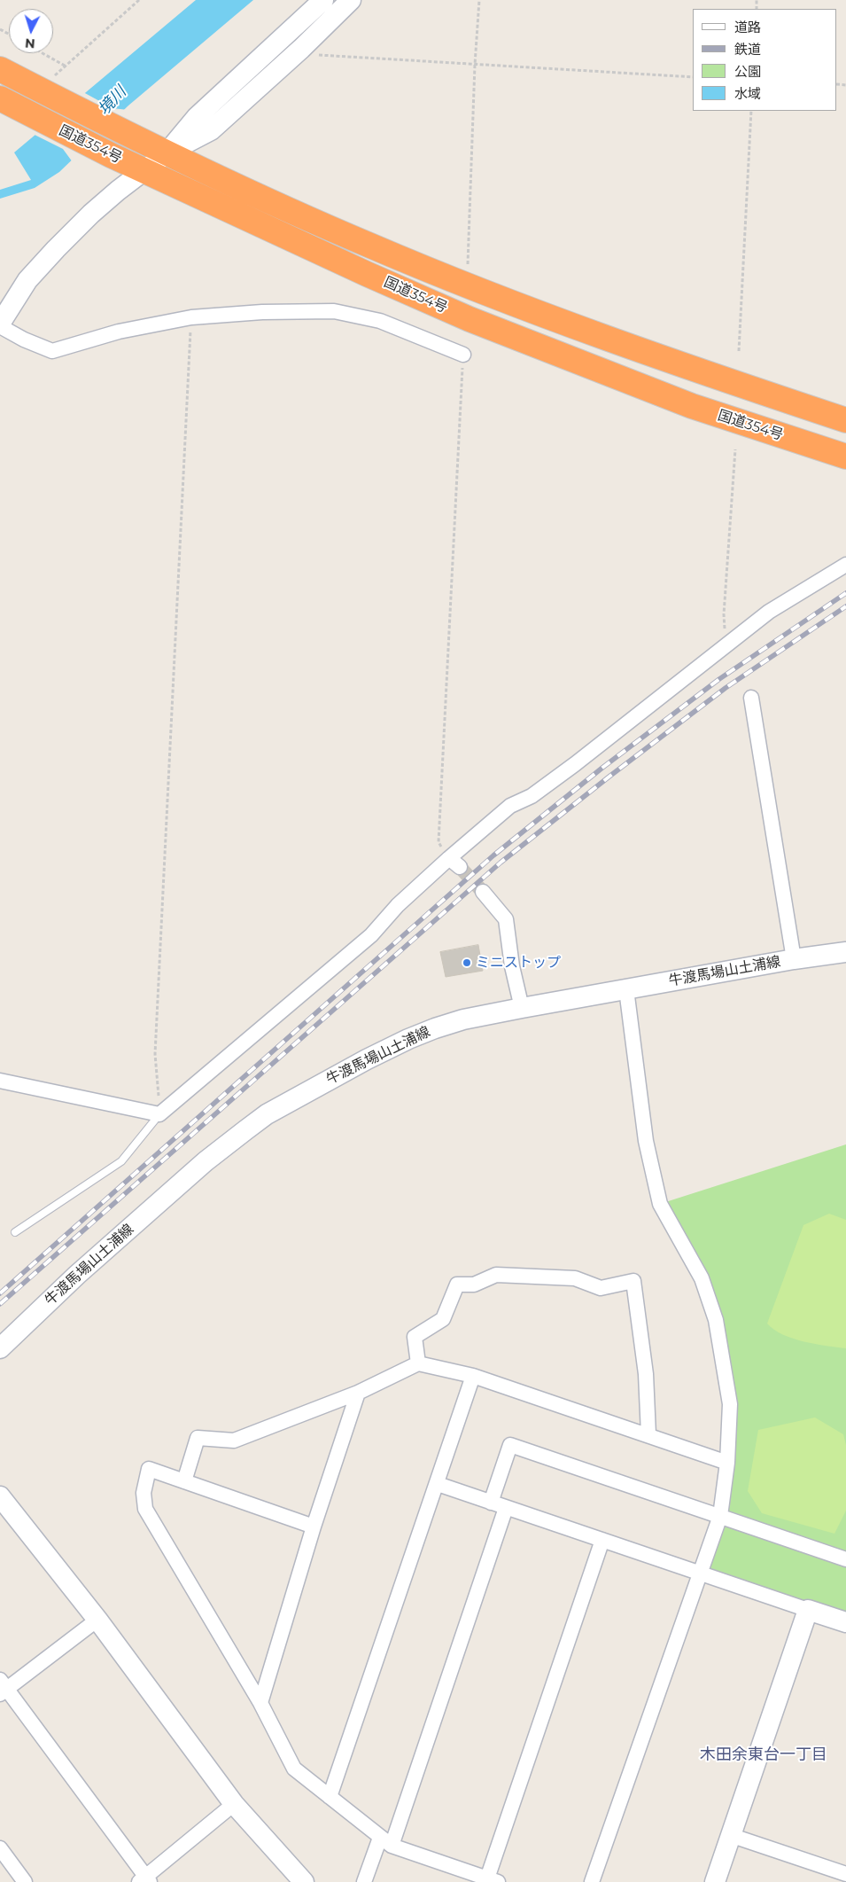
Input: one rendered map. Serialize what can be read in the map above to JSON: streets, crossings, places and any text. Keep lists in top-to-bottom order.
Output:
{
  "streets": {
    "highway": ["国道354号"],
    "street": ["牛渡馬場山土浦線"]
  },
  "districts": ["木田余東台一丁目"],
  "water": ["境川"],
  "places": ["ミニストップ"],
  "legend": [
    "道路",
    "鉄道",
    "公園",
    "水域"
  ],
  "north": "bottom"
}
